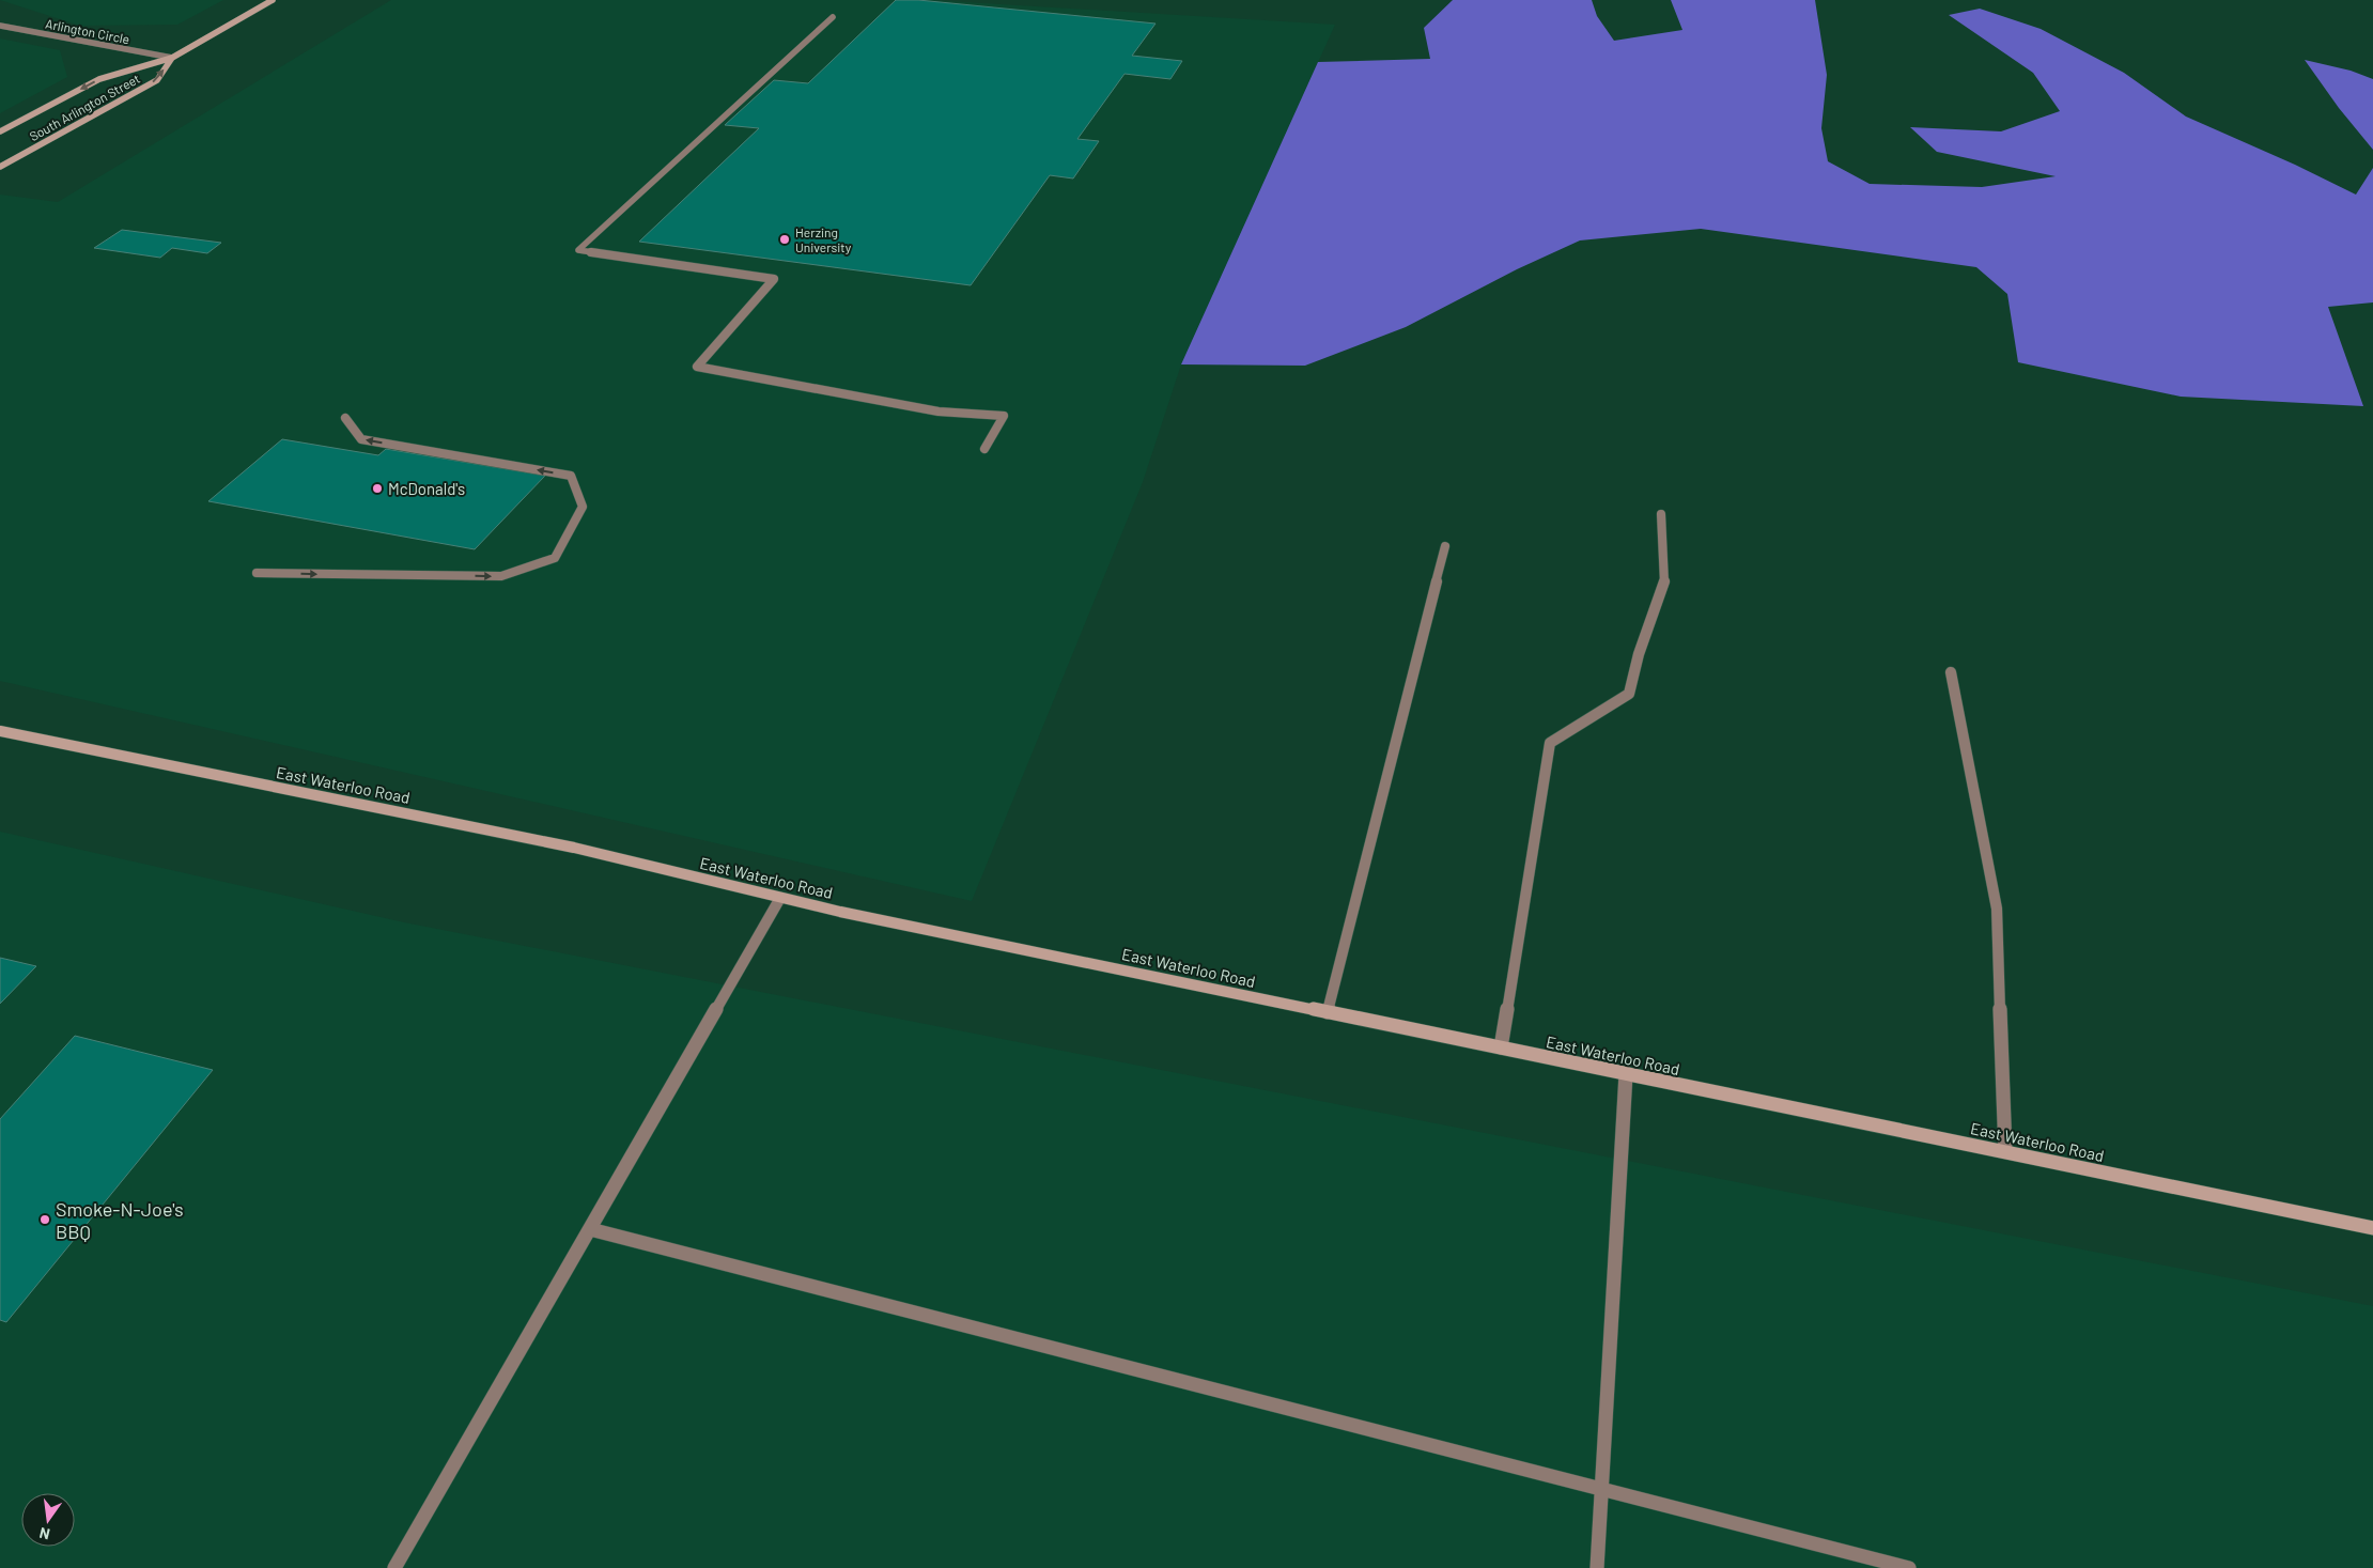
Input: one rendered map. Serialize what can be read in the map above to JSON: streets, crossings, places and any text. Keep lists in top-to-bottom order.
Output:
{
  "streets": {
    "main road": ["South Arlington Street", "East Waterloo Road"],
    "street": ["Arlington Circle"]
  },
  "crossings": [
    ["Arlington Circle", "South Arlington Street"]
  ],
  "places": ["Herzing University", "McDonald's", "Smoke-N-Joe's BBQ"],
  "north": "bottom"
}
